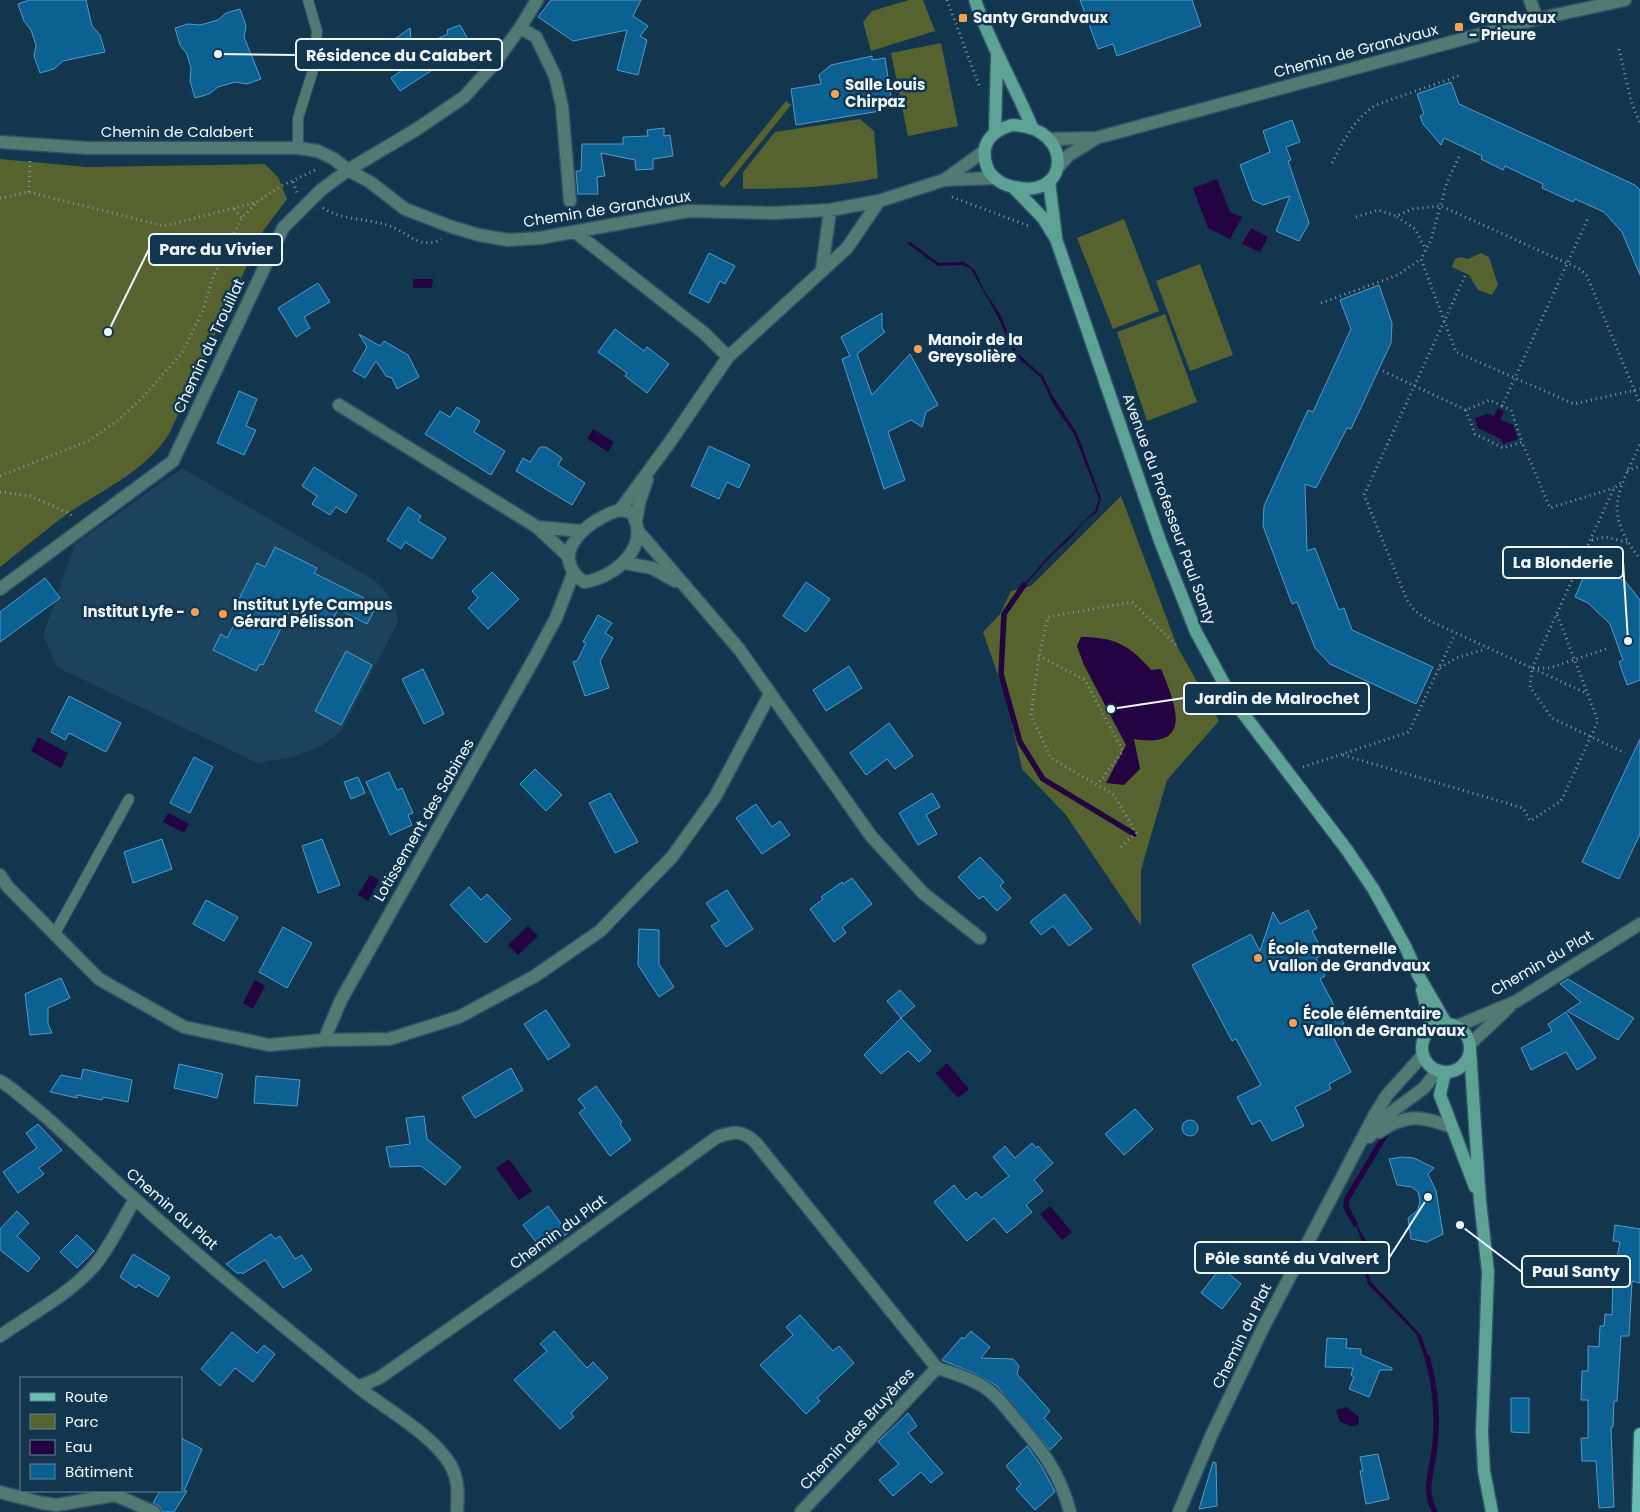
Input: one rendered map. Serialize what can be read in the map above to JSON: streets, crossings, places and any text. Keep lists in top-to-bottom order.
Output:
{
  "streets": {
    "main road": ["Avenue du Professeur Paul Santy"],
    "street": [
      "Chemin de Grandvaux",
      "Chemin de Calabert",
      "Chemin du Trouillat",
      "Lotissement des Sabines",
      "Chemin du Plat",
      "Chemin des Bruyères"
    ]
  },
  "crossings": [
    ["Chemin de Grandvaux", "Chemin de Calabert"],
    ["Chemin de Grandvaux", "Chemin du Trouillat"],
    ["Chemin de Grandvaux", "Avenue du Professeur Paul Santy"],
    ["Chemin de Calabert", "Chemin du Trouillat"],
    ["Avenue du Professeur Paul Santy", "Chemin du Plat"],
    ["Chemin du Plat", "Chemin des Bruyères"]
  ],
  "places": {
    "transit": ["Santy Grandvaux", "Grandvaux - Prieure"],
    "other": [
      "Résidence du Calabert",
      "Salle Louis Chirpaz",
      "Parc du Vivier",
      "Manoir de la Greysolière",
      "Institut Lyfe -",
      "Institut Lyfe Campus Gérard Pélisson",
      "La Blonderie",
      "Jardin de Malrochet",
      "École maternelle Vallon de Grandvaux",
      "École élémentaire Vallon de Grandvaux",
      "Pôle santé du Valvert",
      "Paul Santy"
    ]
  },
  "legend": [
    "Route",
    "Parc",
    "Eau",
    "Bâtiment"
  ]
}
